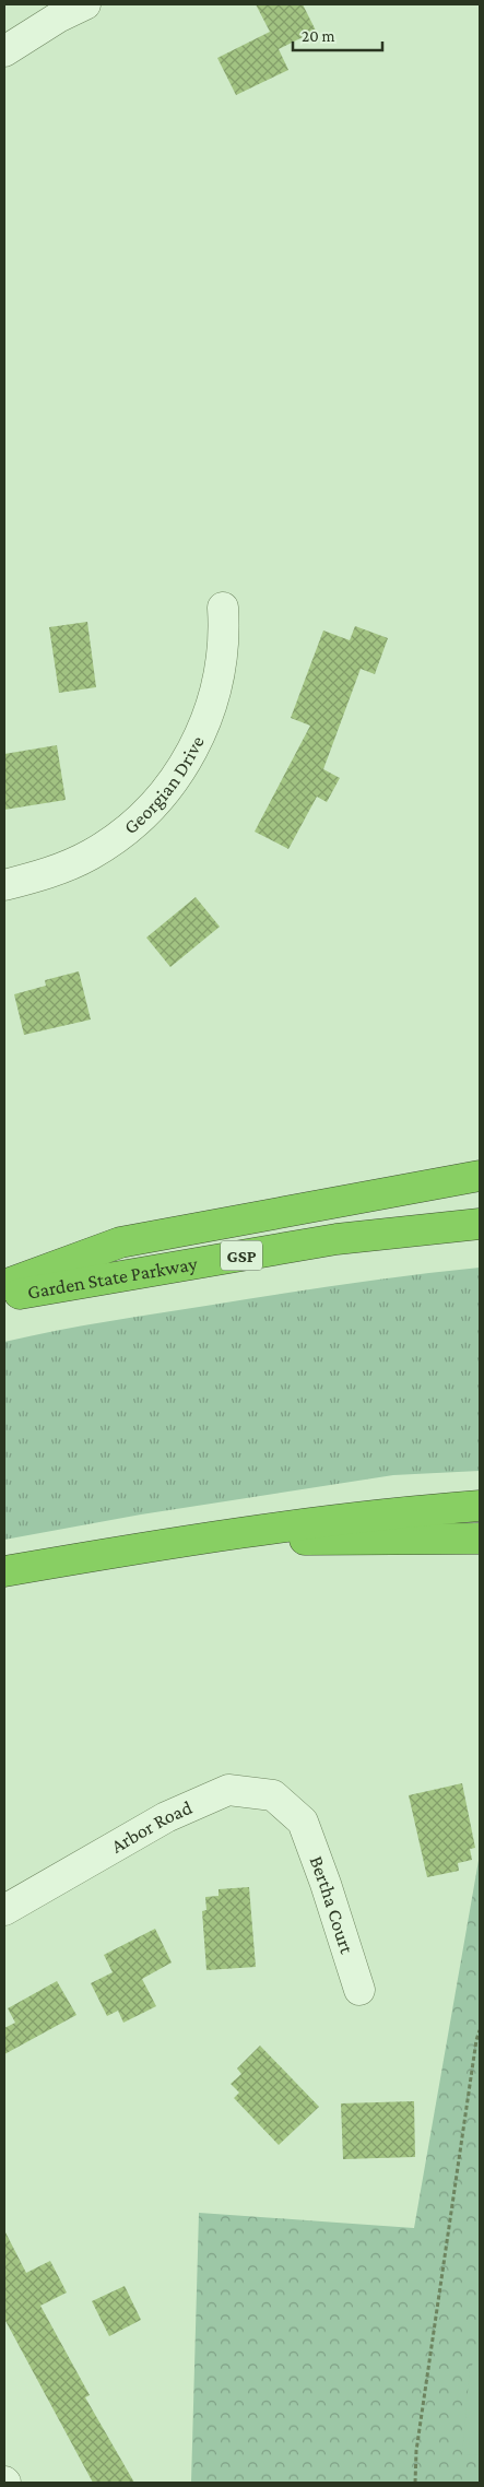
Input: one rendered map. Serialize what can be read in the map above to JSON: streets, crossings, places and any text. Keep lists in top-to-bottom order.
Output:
{
  "streets": {
    "highway": ["GSP", "Garden State Parkway"],
    "street": ["Georgian Drive", "Arbor Road", "Bertha Court"]
  },
  "crossings": [
    ["Arbor Road", "Bertha Court"]
  ],
  "scale_bar": "20 m"
}
